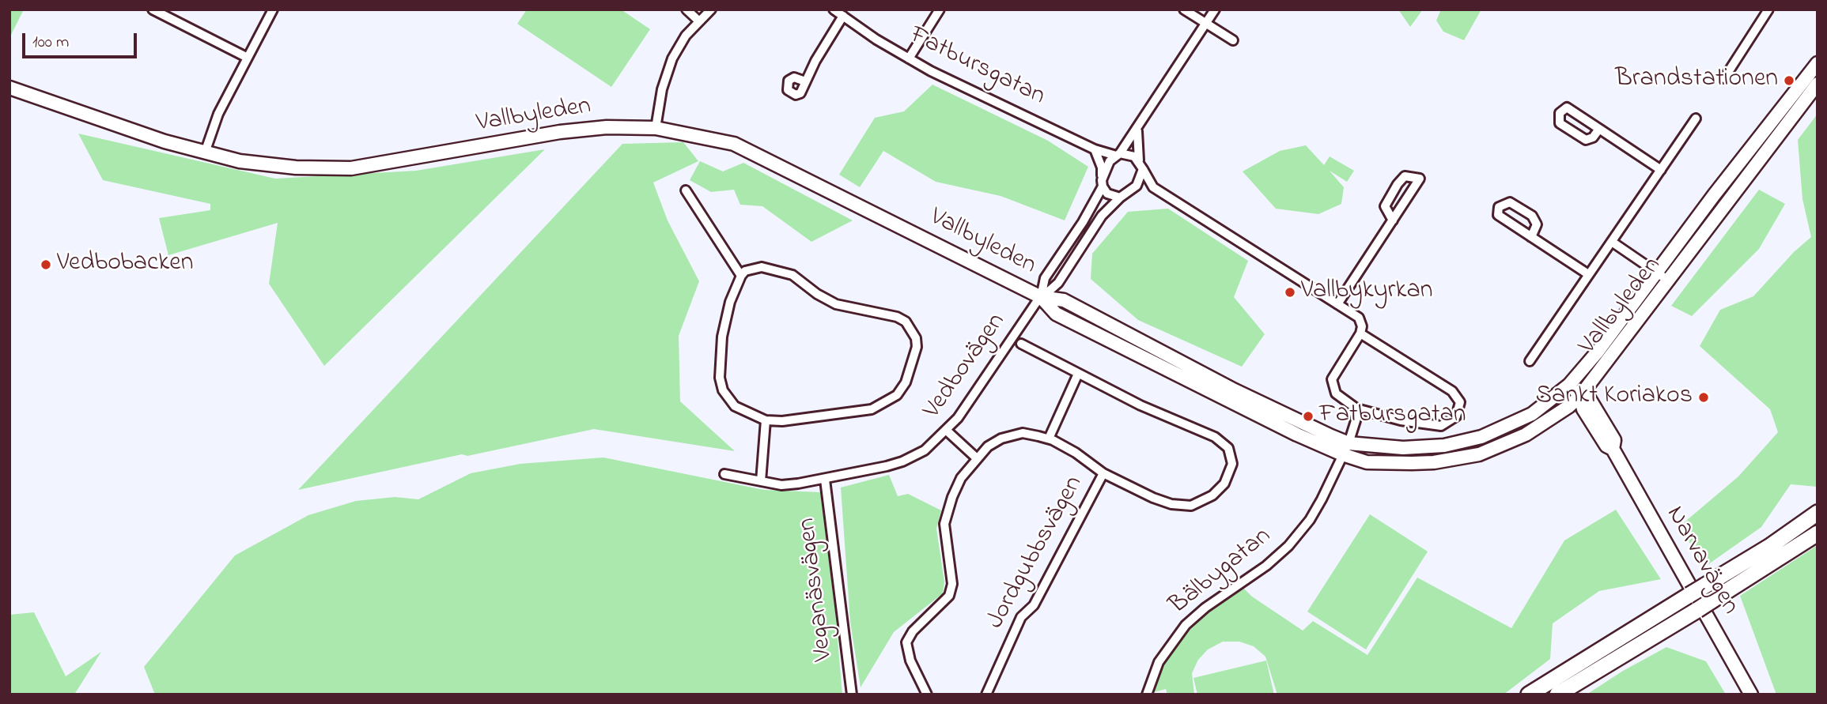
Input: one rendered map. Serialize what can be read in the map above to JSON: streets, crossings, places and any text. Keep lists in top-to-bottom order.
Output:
{
  "streets": {
    "main road": ["Vallbyleden", "Narvavägen"],
    "street": [
      "Fatbursgatan",
      "Vedbovägen",
      "Jordgubbsvägen",
      "Bälbygatan",
      "Veganäsvägen"
    ]
  },
  "crossings": [
    ["Vallbyleden", "Vedbovägen"],
    ["Vallbyleden", "Narvavägen"],
    ["Vallbyleden", "Bälbygatan"],
    ["Vedbovägen", "Veganäsvägen"]
  ],
  "places": [
    "Brandstationen",
    "Vedbobacken",
    "Vallbykyrkan",
    "Sankt Koriakos",
    "Fatbursgatan"
  ],
  "scale_bar": "100 m"
}
